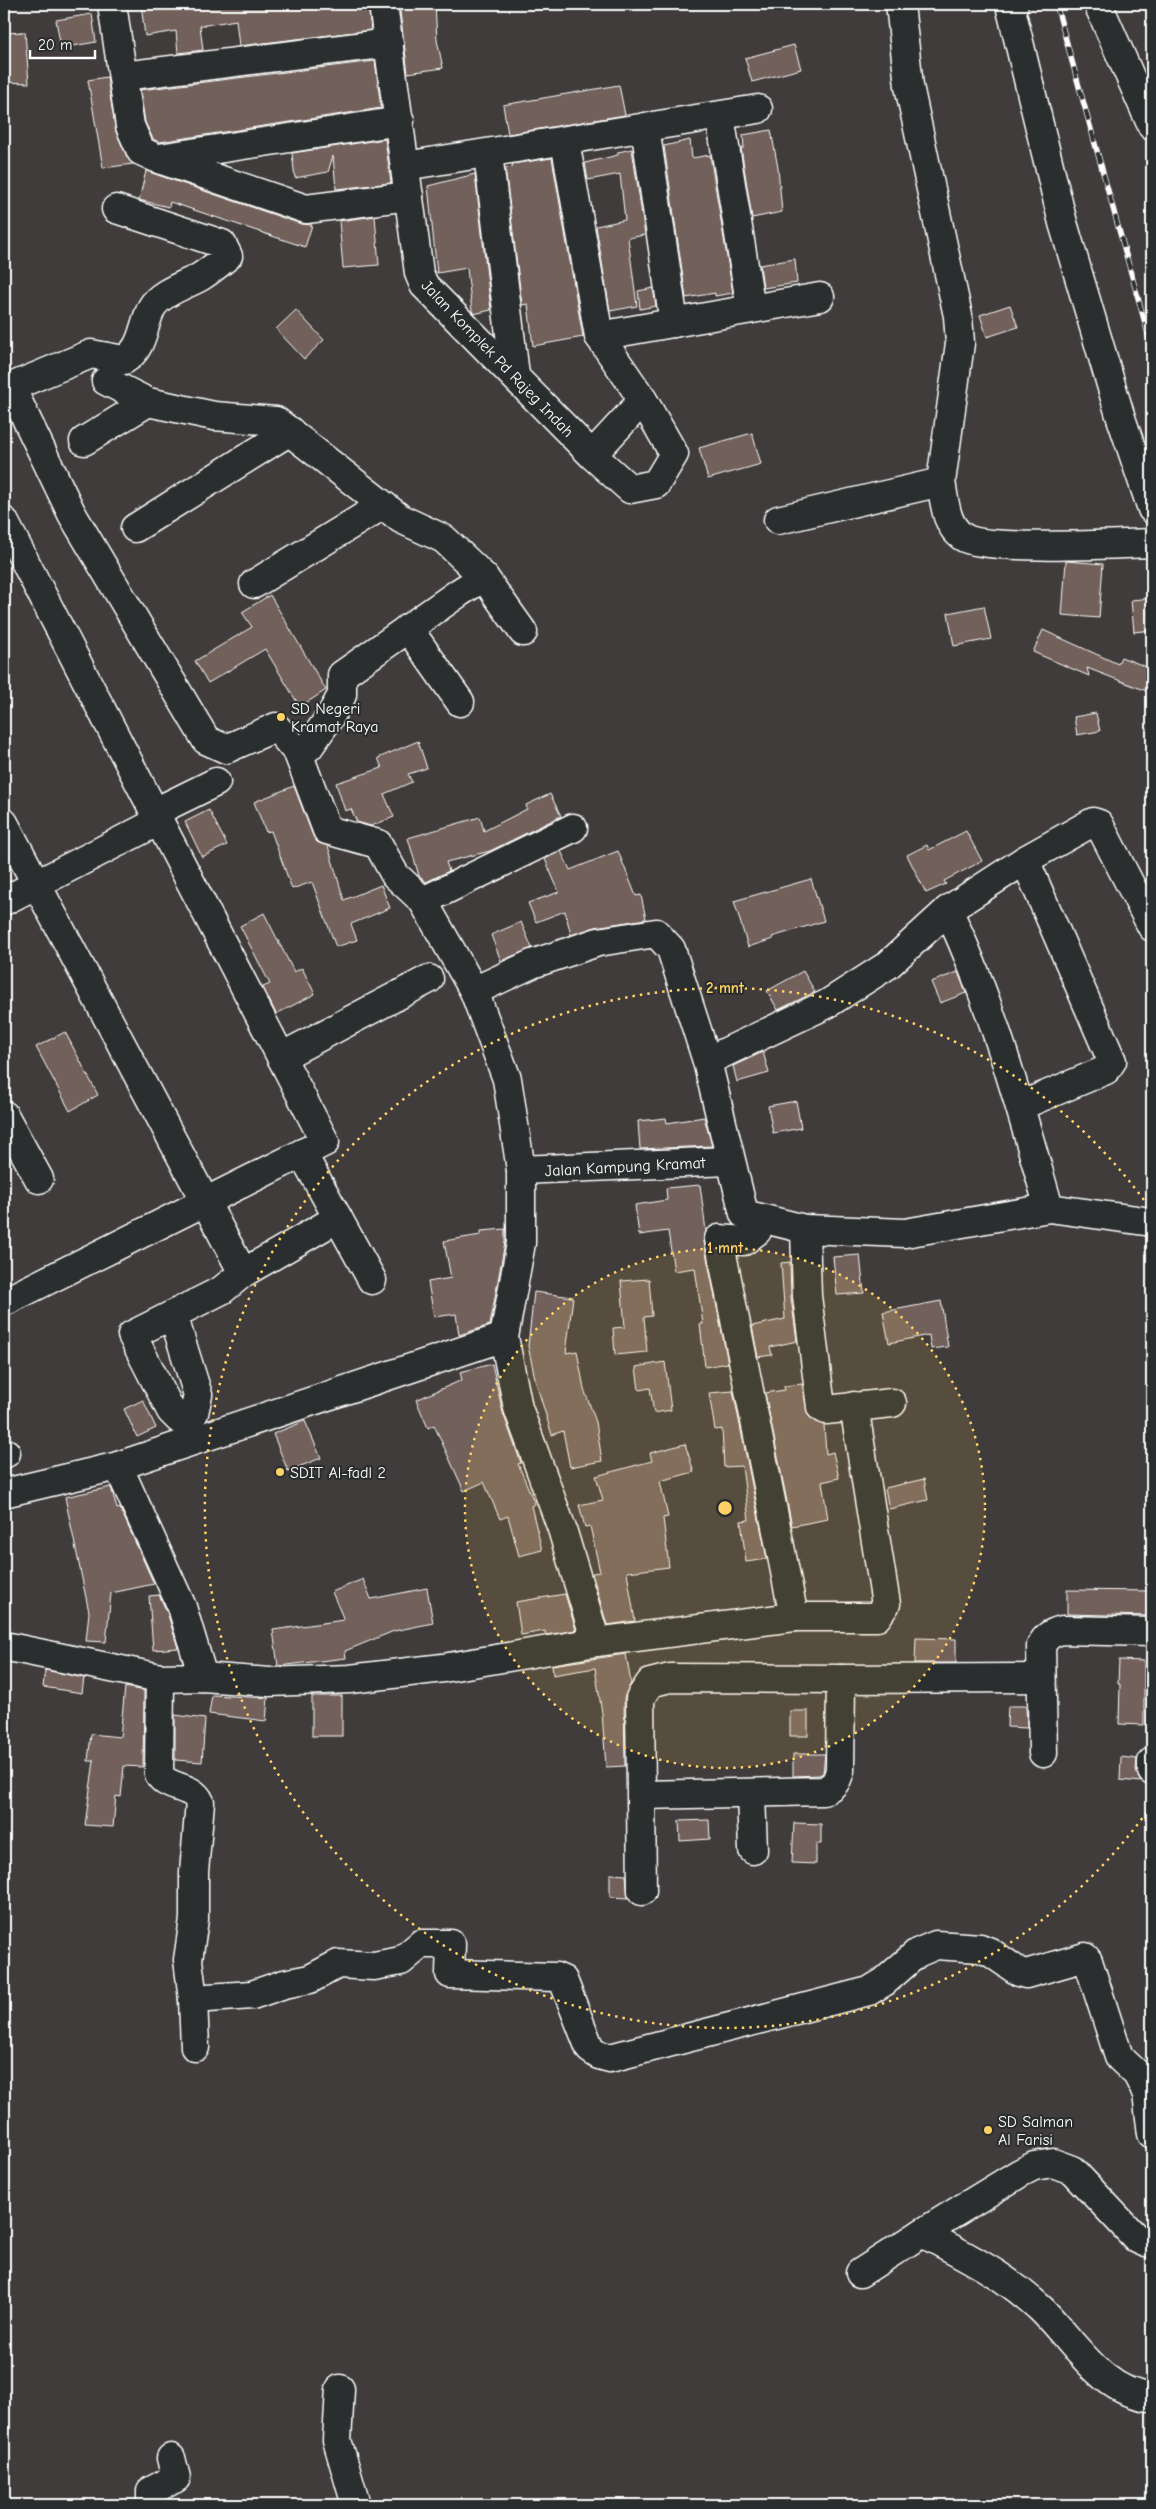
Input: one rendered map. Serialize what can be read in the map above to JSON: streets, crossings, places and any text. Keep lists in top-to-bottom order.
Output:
{
  "streets": {
    "street": ["Jalan Komplek Pd Rajeg Indah", "Jalan Kampung Kramat"]
  },
  "places": ["SD Negeri Kramat Raya", "SDIT Al-fadl 2", "SD Salman Al Farisi"],
  "scale_bar": "20 m",
  "rings": ["2 mnt", "1 mnt"]
}
